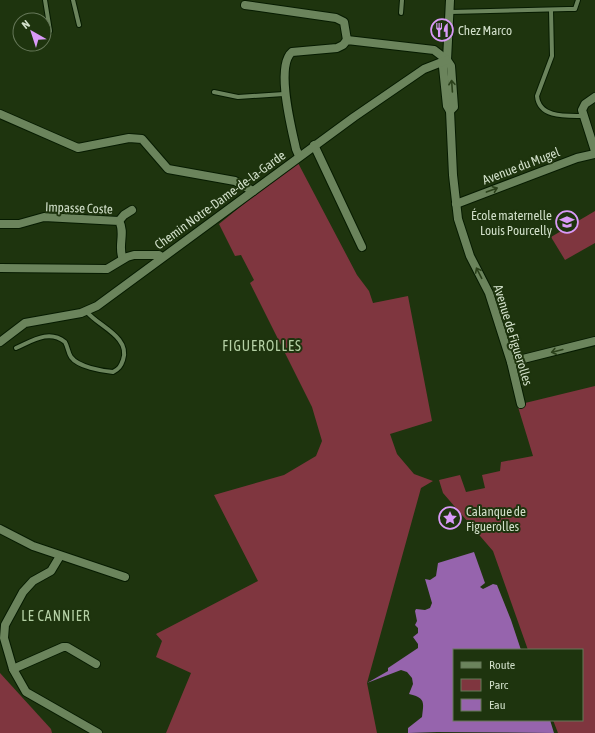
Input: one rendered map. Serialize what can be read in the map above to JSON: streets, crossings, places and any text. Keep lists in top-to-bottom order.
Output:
{
  "streets": {
    "street": [
      "Avenue du Mugel",
      "Chemin Notre-Dame-de-la-Garde",
      "Impasse Coste",
      "Avenue de Figuerolles"
    ]
  },
  "crossings": [
    ["Avenue du Mugel", "Avenue de Figuerolles"],
    ["Chemin Notre-Dame-de-la-Garde", "Avenue de Figuerolles"]
  ],
  "one_way": ["Avenue du Mugel", "Avenue de Figuerolles"],
  "districts": ["FIGUEROLLES", "LE CANNIER"],
  "places": {
    "restaurant": ["Chez Marco"],
    "school or university": ["École maternelle Louis Pourcelly"],
    "place": ["Calanque de Figuerolles"]
  },
  "legend": ["Route", "Parc", "Eau"],
  "north": "top left"
}
